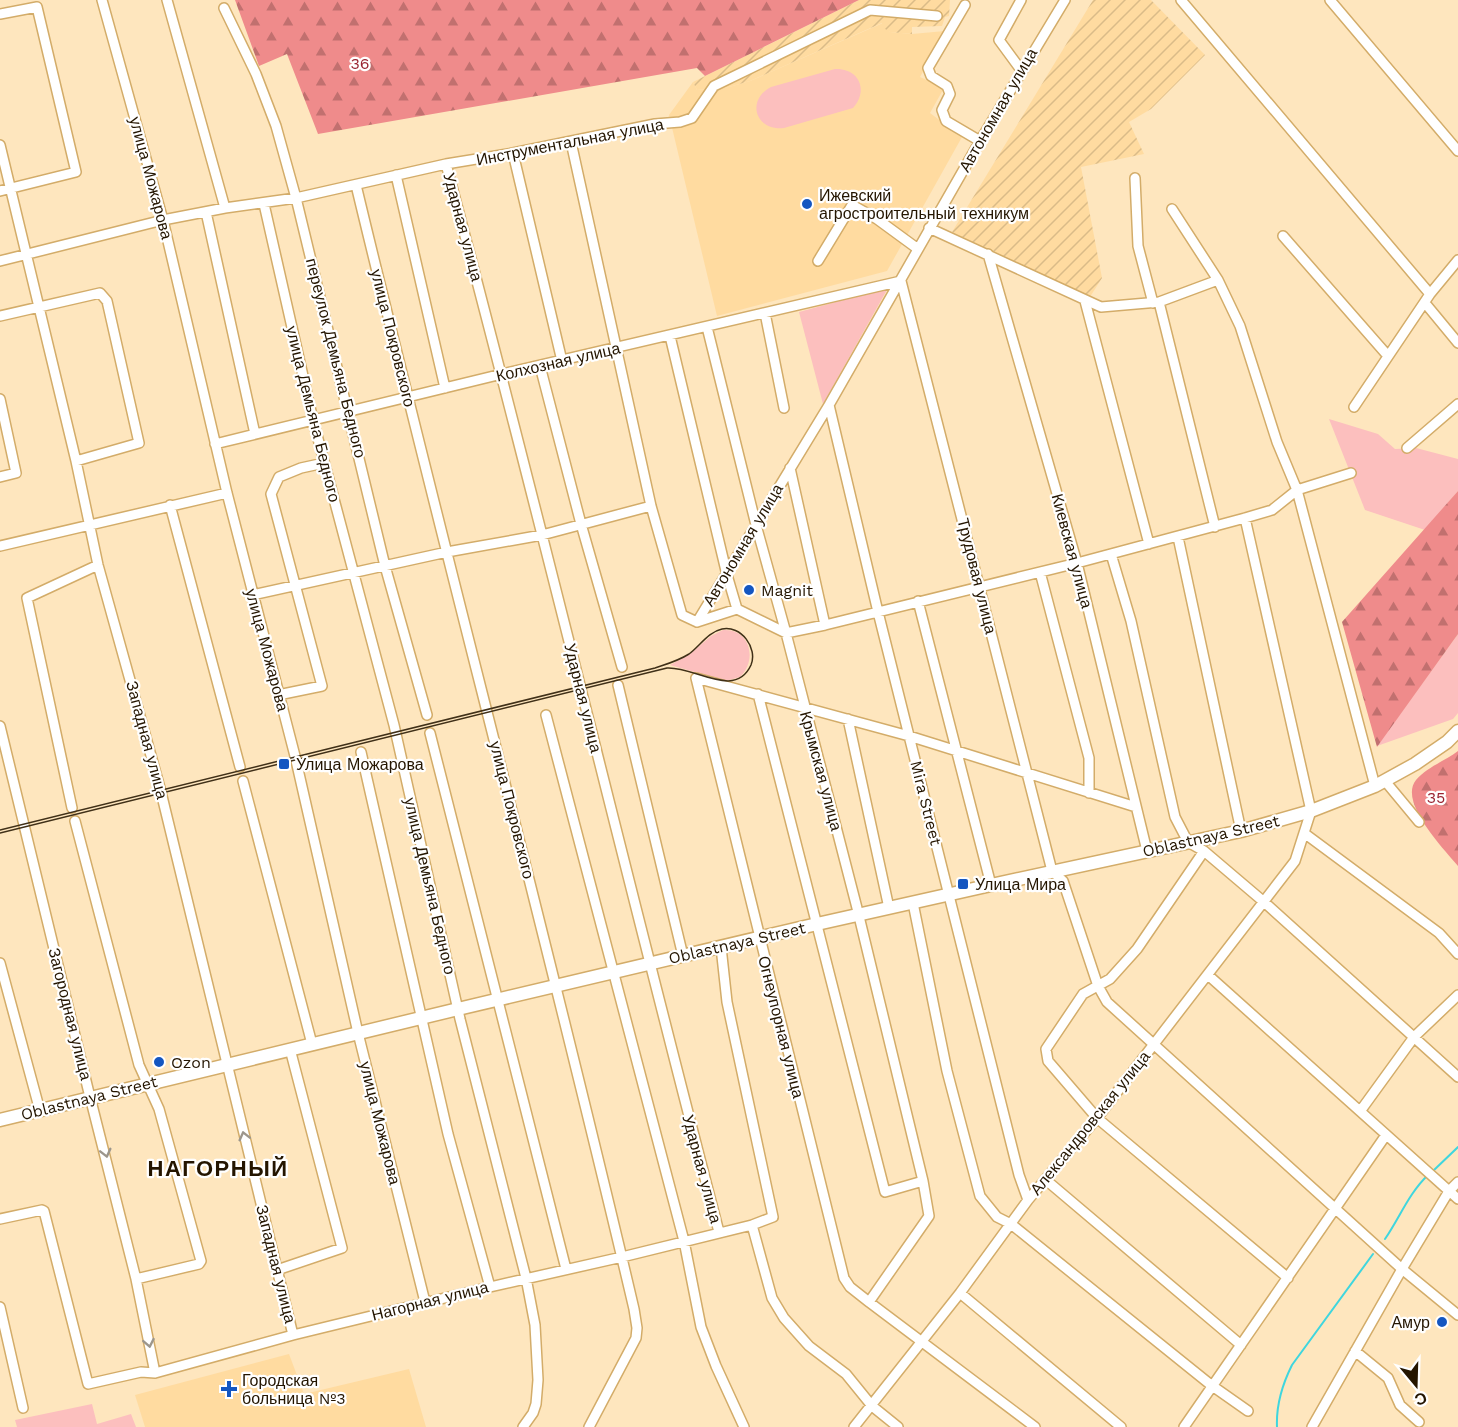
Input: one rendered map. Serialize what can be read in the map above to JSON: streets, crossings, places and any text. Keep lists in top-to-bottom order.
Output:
{
  "streets": {
    "main road": ["Oblastnaya Street"],
    "street": [
      "Автономная улица",
      "Инструментальная улица",
      "улица Можарова",
      "Ударная улица",
      "улица Покровского",
      "переулок Демьяна Бедного",
      "Колхозная улица",
      "улица Демьяна Бедного",
      "Киевская улица",
      "Трудовая улица",
      "Западная улица",
      "Крымская улица",
      "Mira Street",
      "Загородная улица",
      "Огнеупорная улица",
      "Александровская улица",
      "Нагорная улица"
    ]
  },
  "crossings": [
    ["Автономная улица", "Колхозная улица"],
    ["Автономная улица", "Трудовая улица"],
    ["Автономная улица", "Крымская улица"],
    ["Автономная улица", "Mira Street"],
    ["Инструментальная улица", "улица Можарова"],
    ["Инструментальная улица", "Ударная улица"],
    ["Инструментальная улица", "улица Покровского"],
    ["Инструментальная улица", "переулок Демьяна Бедного"],
    ["Инструментальная улица", "улица Демьяна Бедного"],
    ["Инструментальная улица", "Западная улица"],
    ["улица Можарова", "Колхозная улица"],
    ["улица Можарова", "Oblastnaya Street"],
    ["улица Можарова", "Нагорная улица"],
    ["Ударная улица", "Колхозная улица"],
    ["Ударная улица", "Oblastnaya Street"],
    ["Ударная улица", "Нагорная улица"],
    ["улица Покровского", "Колхозная улица"],
    ["улица Покровского", "Oblastnaya Street"],
    ["улица Покровского", "Нагорная улица"],
    ["переулок Демьяна Бедного", "Колхозная улица"],
    ["Колхозная улица", "улица Демьяна Бедного"],
    ["Колхозная улица", "Трудовая улица"],
    ["Колхозная улица", "Крымская улица"],
    ["улица Демьяна Бедного", "Oblastnaya Street"],
    ["улица Демьяна Бедного", "Нагорная улица"],
    ["Киевская улица", "Oblastnaya Street"],
    ["Трудовая улица", "Oblastnaya Street"],
    ["Трудовая улица", "Александровская улица"],
    ["Западная улица", "Oblastnaya Street"],
    ["Западная улица", "Нагорная улица"],
    ["Крымская улица", "Oblastnaya Street"],
    ["Крымская улица", "Огнеупорная улица"],
    ["Mira Street", "Oblastnaya Street"],
    ["Mira Street", "Александровская улица"],
    ["Oblastnaya Street", "Загородная улица"],
    ["Oblastnaya Street", "Огнеупорная улица"],
    ["Oblastnaya Street", "Александровская улица"],
    ["Oblastnaya Street", "Нагорная улица"],
    ["Загородная улица", "Нагорная улица"],
    ["Огнеупорная улица", "Александровская улица"]
  ],
  "one_way": ["Загородная улица"],
  "districts": ["НАГОРНЫЙ"],
  "parks": ["36", "35"],
  "places": {
    "other": [
      "Ижевский агростроительный техникум",
      "Magnit",
      "Ozon",
      "Амур"
    ],
    "transit": ["Улица Можарова", "Улица Мира"],
    "health": ["Городская больница №3"]
  },
  "north": "bottom"
}
